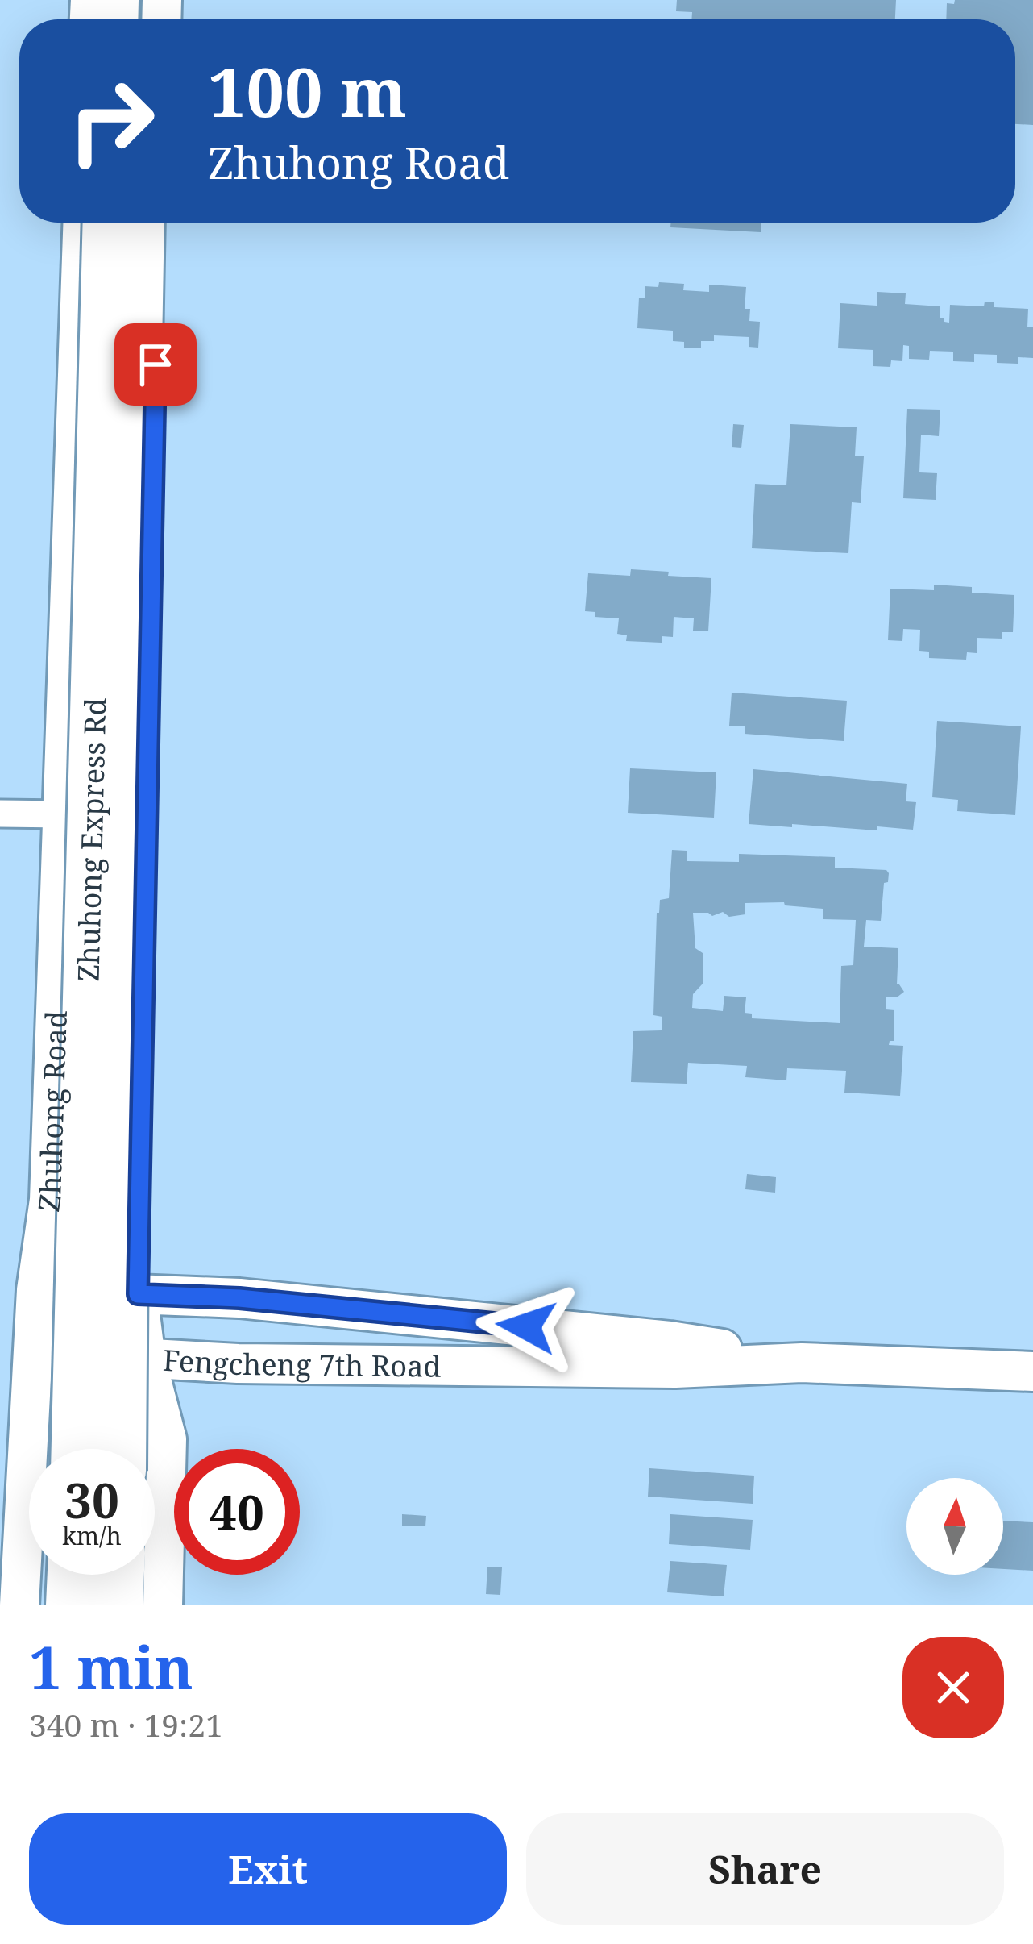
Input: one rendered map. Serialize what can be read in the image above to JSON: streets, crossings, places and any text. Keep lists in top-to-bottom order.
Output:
{
  "streets": {
    "highway": ["Zhuhong Express Rd"],
    "main road": ["Zhuhong Road", "Fengcheng 7th Road"]
  },
  "crossings": [
    ["Zhuhong Road", "Fengcheng 7th Road"]
  ],
  "north": "top",
  "page": {
    "turn": ["100 m", "Zhuhong Road"],
    "speed": "30 km/h",
    "limit": "40",
    "heading": ["1 min", "340 m · 19:21"],
    "buttons": ["Exit", "Share"]
  }
}
